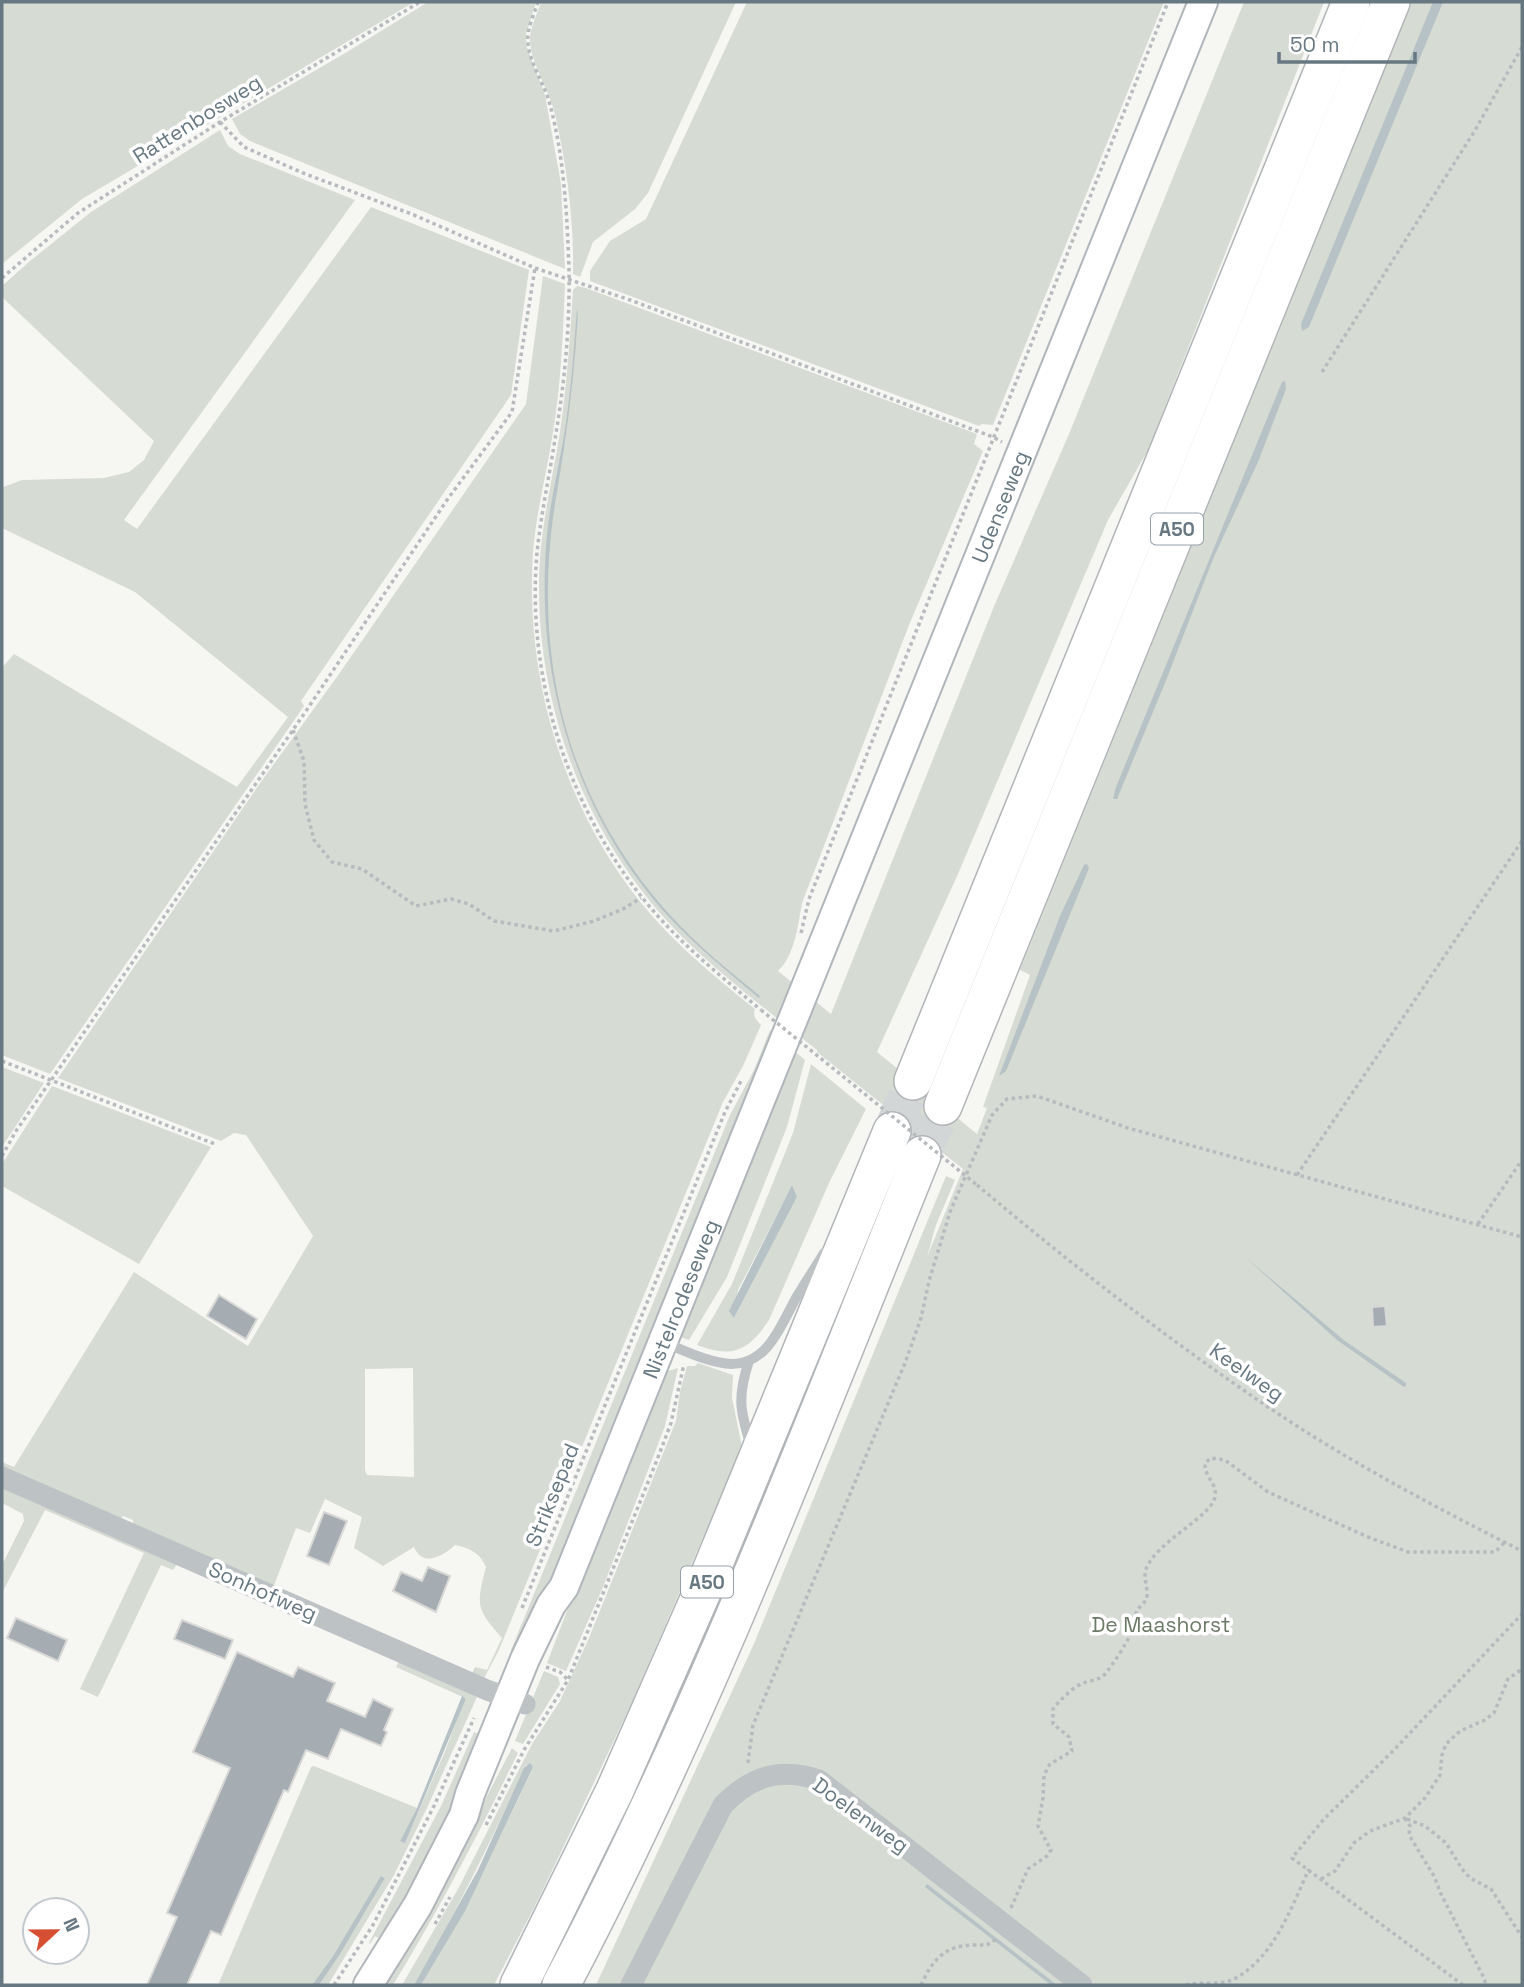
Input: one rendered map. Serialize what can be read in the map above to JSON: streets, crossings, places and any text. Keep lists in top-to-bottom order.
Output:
{
  "streets": {
    "highway": ["A50"],
    "street": [
      "Udenseweg",
      "Nistelrodeseweg",
      "Sonhofweg",
      "Doelenweg"
    ],
    "path": ["Rattenbosweg", "Keelweg", "Striksepad"]
  },
  "crossings": [
    ["Udenseweg", "Nistelrodeseweg"],
    ["Nistelrodeseweg", "Sonhofweg"]
  ],
  "parks": ["De Maashorst"],
  "scale_bar": "50 m",
  "north": "right"
}
